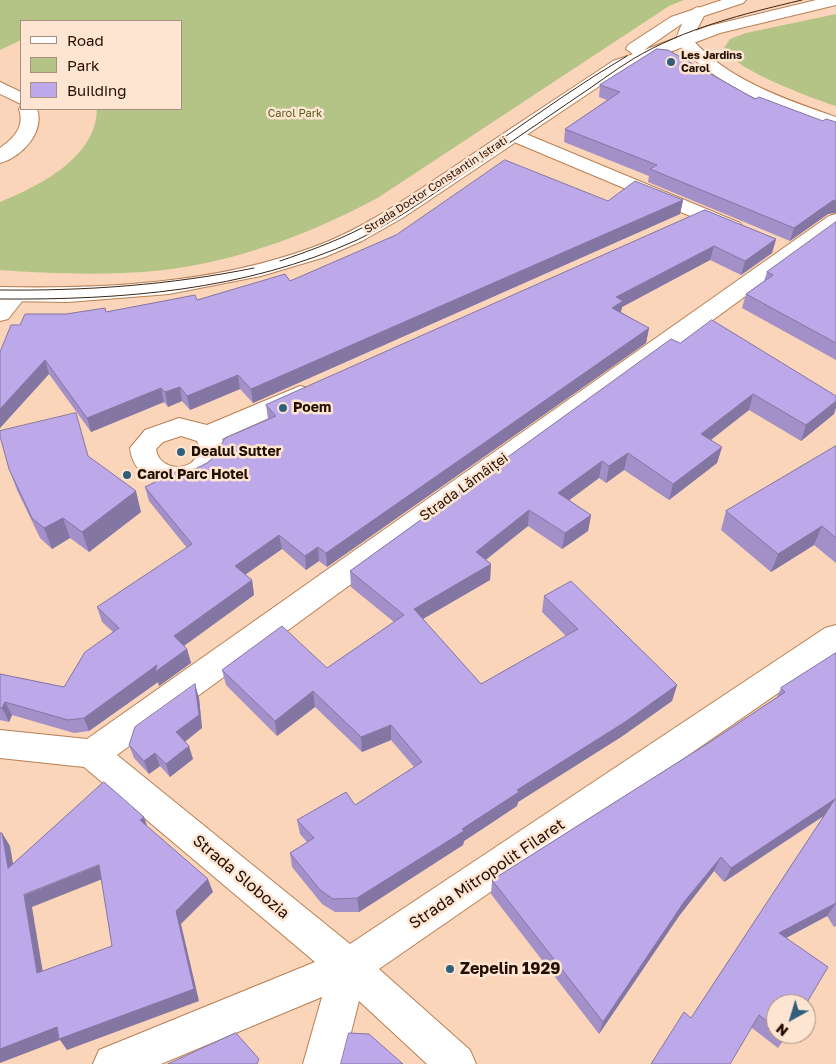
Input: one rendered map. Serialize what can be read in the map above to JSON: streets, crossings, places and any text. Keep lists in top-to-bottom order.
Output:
{
  "streets": {
    "street": [
      "Strada Doctor Constantin Istrati",
      "Strada Lămâiței",
      "Strada Mitropolit Filaret",
      "Strada Slobozia"
    ]
  },
  "crossings": [
    ["Strada Lămâiței", "Strada Slobozia"],
    ["Strada Mitropolit Filaret", "Strada Slobozia"]
  ],
  "parks": ["Carol Park"],
  "places": [
    "Les Jardins Carol",
    "Poem",
    "Dealul Sutter",
    "Carol Parc Hotel",
    "Zepelin 1929"
  ],
  "legend": ["Road", "Park", "Building"],
  "north": "bottom left"
}
